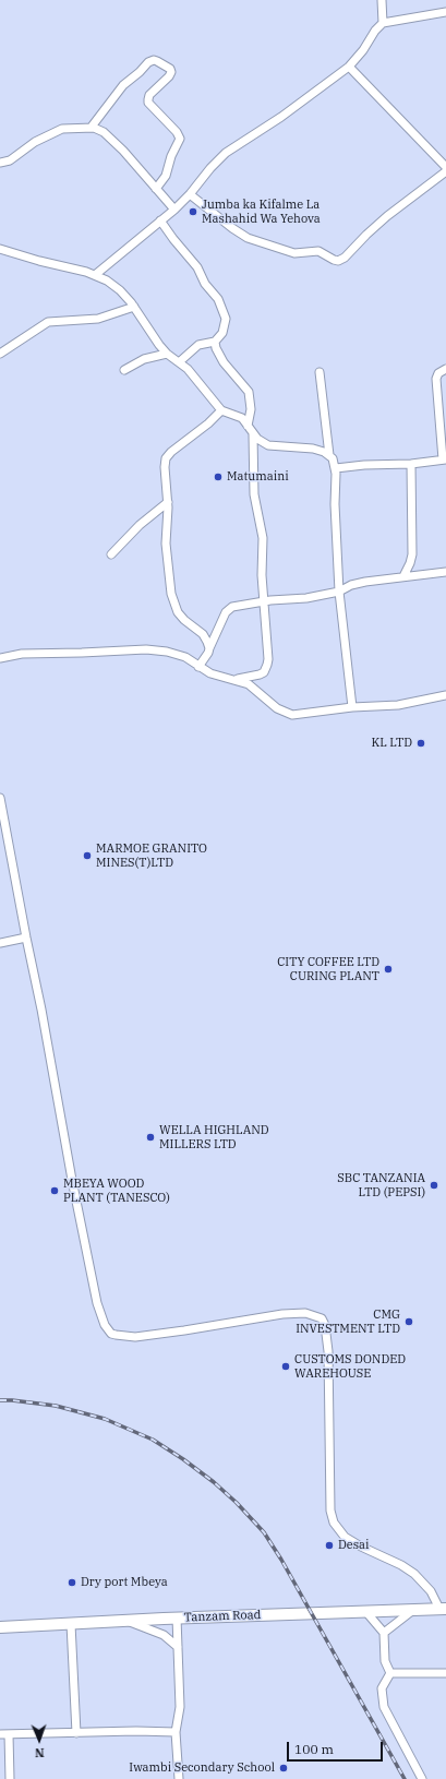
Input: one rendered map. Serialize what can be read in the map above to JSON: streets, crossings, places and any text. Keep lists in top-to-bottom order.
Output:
{
  "streets": {
    "highway": ["Tanzam Road"]
  },
  "places": [
    "Jumba ka Kifalme La Mashahid Wa Yehova",
    "Matumaini",
    "KL LTD",
    "MARMOE GRANITO MINES(T)LTD",
    "CITY COFFEE LTD CURING PLANT",
    "WELLA HIGHLAND MILLERS LTD",
    "SBC TANZANIA LTD (PEPSI)",
    "MBEYA WOOD PLANT (TANESCO)",
    "CMG INVESTMENT LTD",
    "CUSTOMS DONDED WAREHOUSE",
    "Desai",
    "Dry port Mbeya",
    "Iwambi Secondary School"
  ],
  "scale_bar": "100 m",
  "north": "bottom"
}
